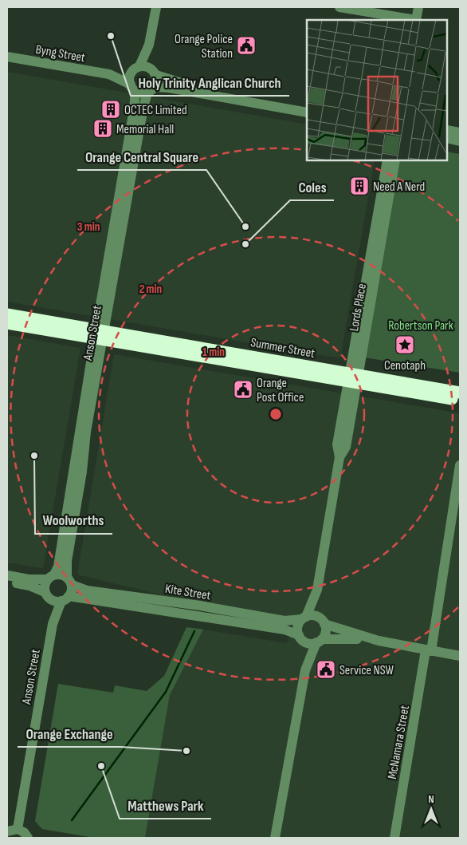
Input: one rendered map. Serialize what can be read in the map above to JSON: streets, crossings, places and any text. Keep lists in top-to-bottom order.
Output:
{
  "streets": {
    "highway": ["Summer Street"],
    "street": [
      "Byng Street",
      "Lords Place",
      "Anson Street",
      "Kite Street",
      "McNamara Street"
    ]
  },
  "crossings": [
    ["Byng Street", "Anson Street"],
    ["Lords Place", "Summer Street"],
    ["Lords Place", "Kite Street"],
    ["Anson Street", "Summer Street"],
    ["Anson Street", "Kite Street"]
  ],
  "parks": ["Robertson Park"],
  "places": {
    "other": [
      "Holy Trinity Anglican Church",
      "Orange Central Square",
      "Coles",
      "Woolworths",
      "Orange Exchange",
      "Matthews Park"
    ],
    "public building": ["Orange Police Station", "Orange Post Office", "Service NSW"],
    "building": ["OCTEC Limited", "Memorial Hall", "Need A Nerd"],
    "place": ["Cenotaph"]
  },
  "north": "top",
  "rings": ["3 min", "2 min", "1 min"]
}
